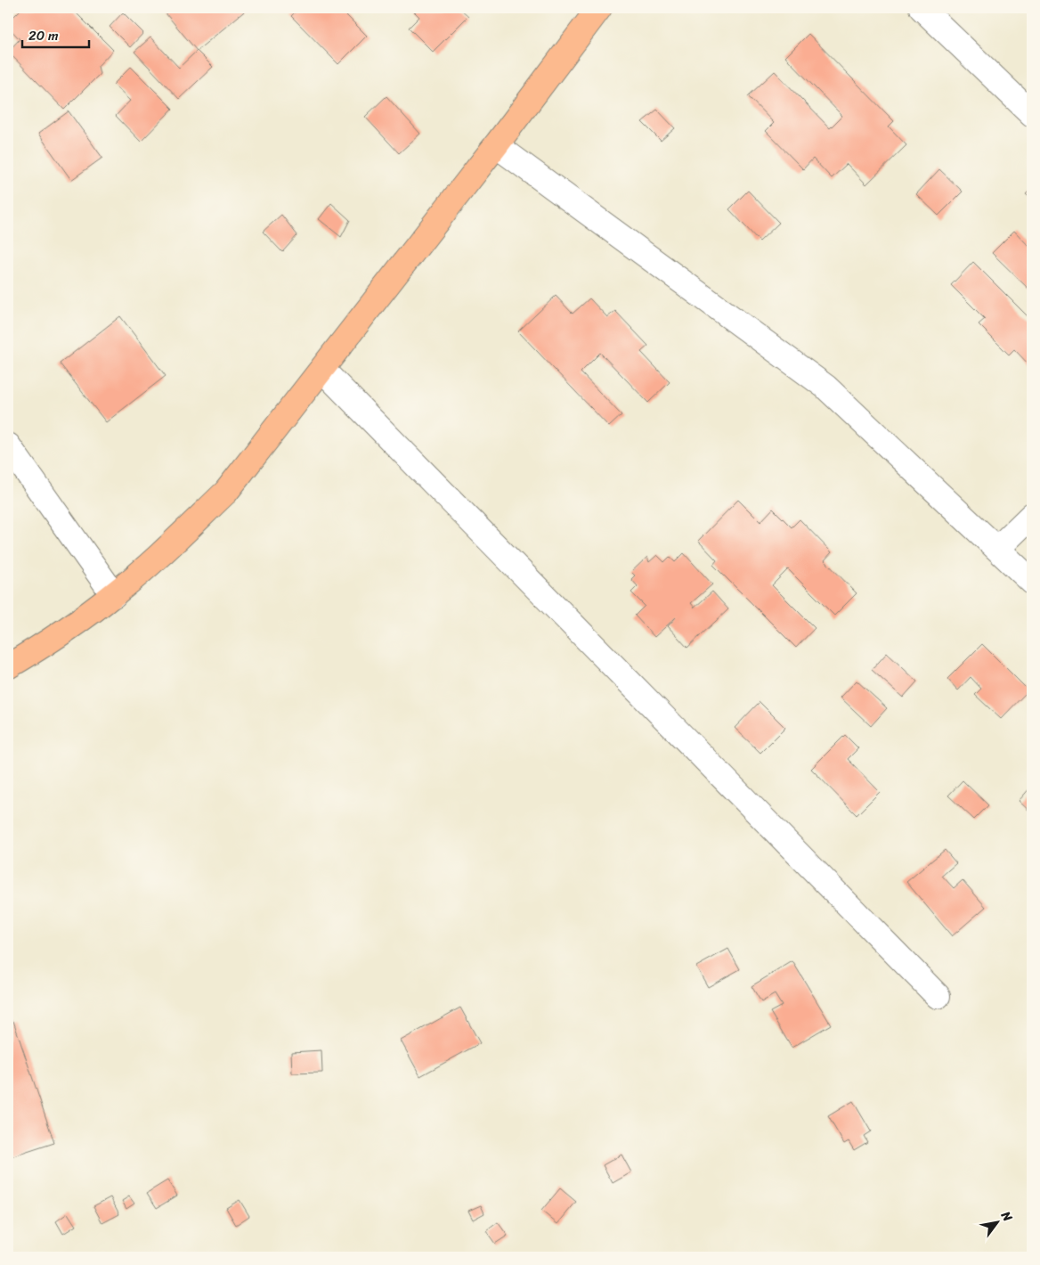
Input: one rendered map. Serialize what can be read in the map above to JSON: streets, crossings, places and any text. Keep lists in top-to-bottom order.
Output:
{
  "scale_bar": "20 m",
  "north": "top right"
}
